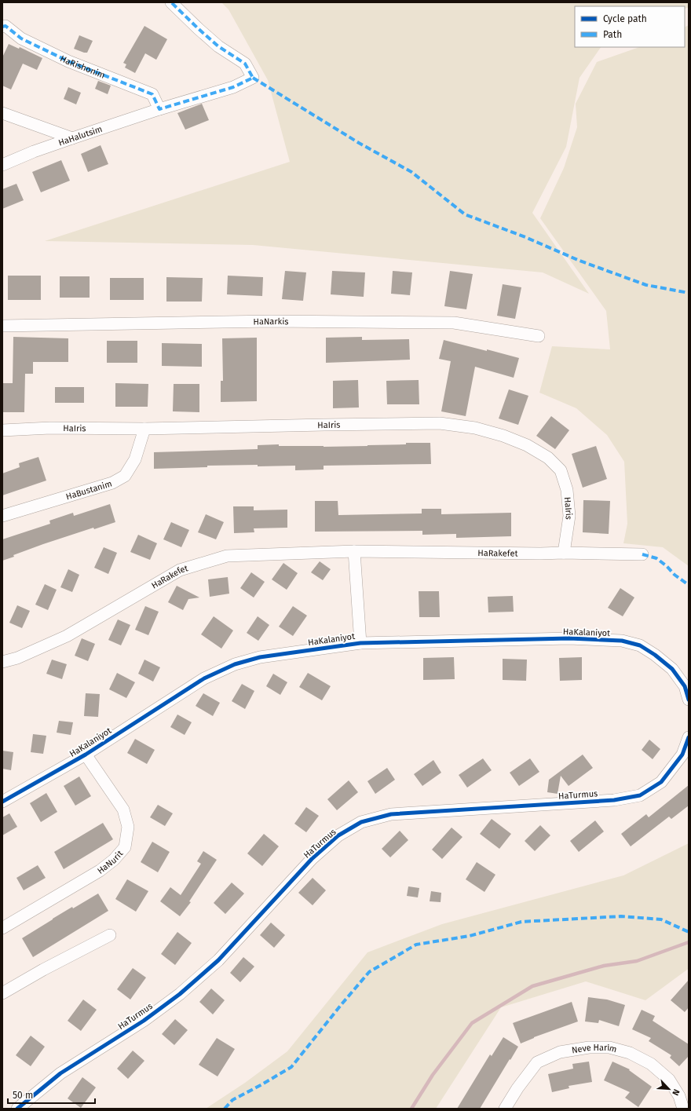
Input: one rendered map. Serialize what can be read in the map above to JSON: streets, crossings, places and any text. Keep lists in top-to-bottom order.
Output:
{
  "streets": {
    "street": [
      "HaRishonim",
      "HaHalutsim",
      "HaNarkis",
      "HaIris",
      "HaBustanim",
      "HaRakefet",
      "HaKalaniyot",
      "HaTurmus",
      "HaNurit",
      "Neve Harim"
    ]
  },
  "crossings": [
    ["HaRishonim", "HaHalutsim"],
    ["HaIris", "HaBustanim"],
    ["HaIris", "HaRakefet"],
    ["HaKalaniyot", "HaNurit"]
  ],
  "legend": ["Cycle path", "Path"],
  "scale_bar": "50 m",
  "north": "bottom right"
}
